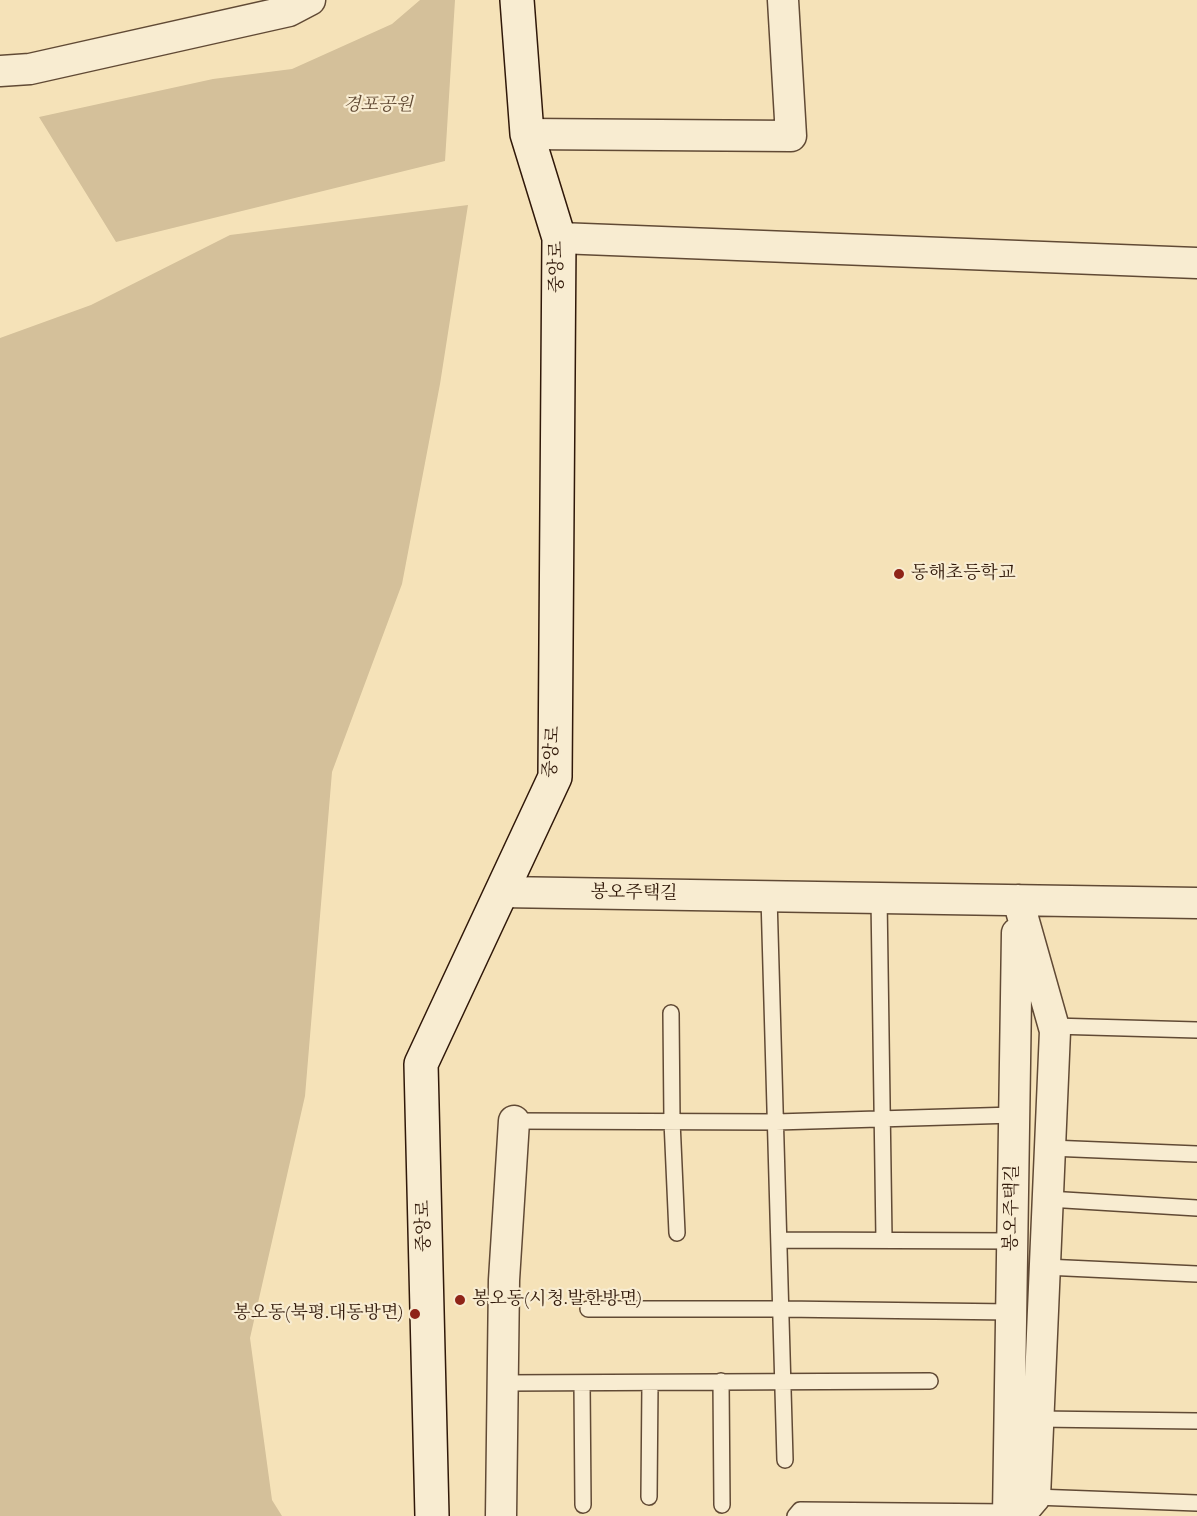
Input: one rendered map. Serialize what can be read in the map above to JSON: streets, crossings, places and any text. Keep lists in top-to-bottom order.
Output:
{
  "streets": {
    "street": ["중앙로", "봉오주택길"]
  },
  "crossings": [
    ["중앙로", "봉오주택길"]
  ],
  "parks": ["경포공원"],
  "places": ["동해초등학교", "봉오동(시청.발한방면)", "봉오동(북평.대동방면)"]
}
